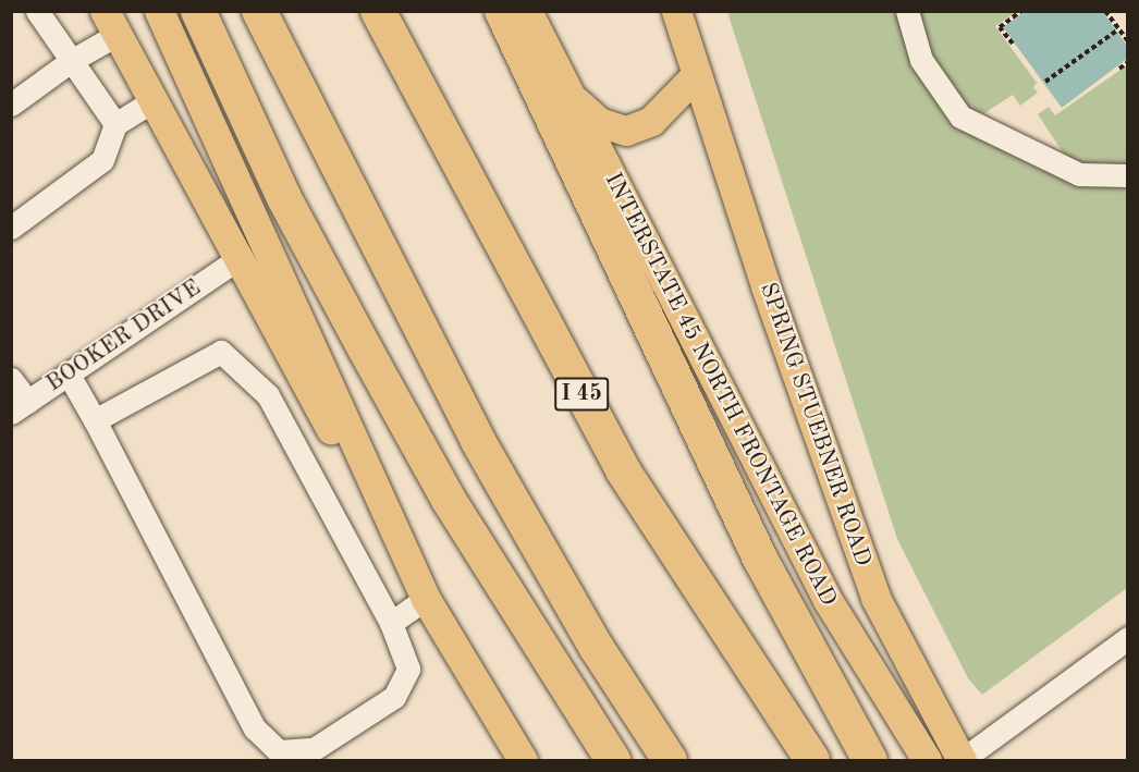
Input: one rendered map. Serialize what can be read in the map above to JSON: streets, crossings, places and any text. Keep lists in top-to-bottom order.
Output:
{
  "streets": {
    "highway": ["I 45"],
    "main road": ["INTERSTATE 45 NORTH FRONTAGE ROAD", "SPRING STUEBNER ROAD"],
    "street": ["BOOKER DRIVE"]
  }
}
